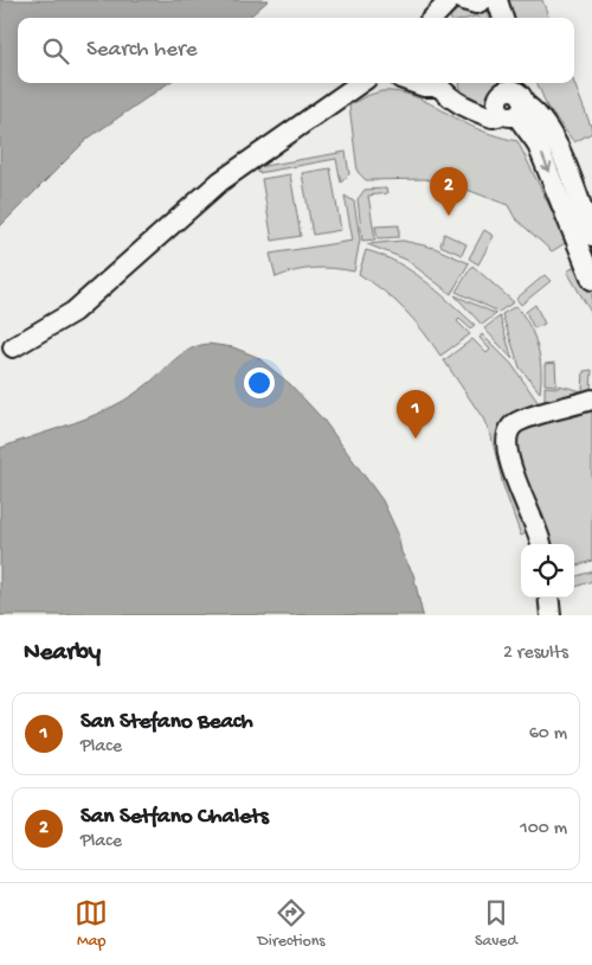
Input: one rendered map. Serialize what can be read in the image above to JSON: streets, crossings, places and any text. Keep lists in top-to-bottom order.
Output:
{
  "page": {
    "search": "Search here",
    "pins": ["2", "1"],
    "heading": ["Nearby", "2 results"],
    "list": [
      {
        "mark": "1",
        "name": "San Stefano Beach",
        "note": "Place",
        "value": "60 m"
      },
      {
        "mark": "2",
        "name": "San Setfano Chalets",
        "note": "Place",
        "value": "100 m"
      }
    ],
    "nav": ["Map", "Directions", "Saved"]
  }
}
